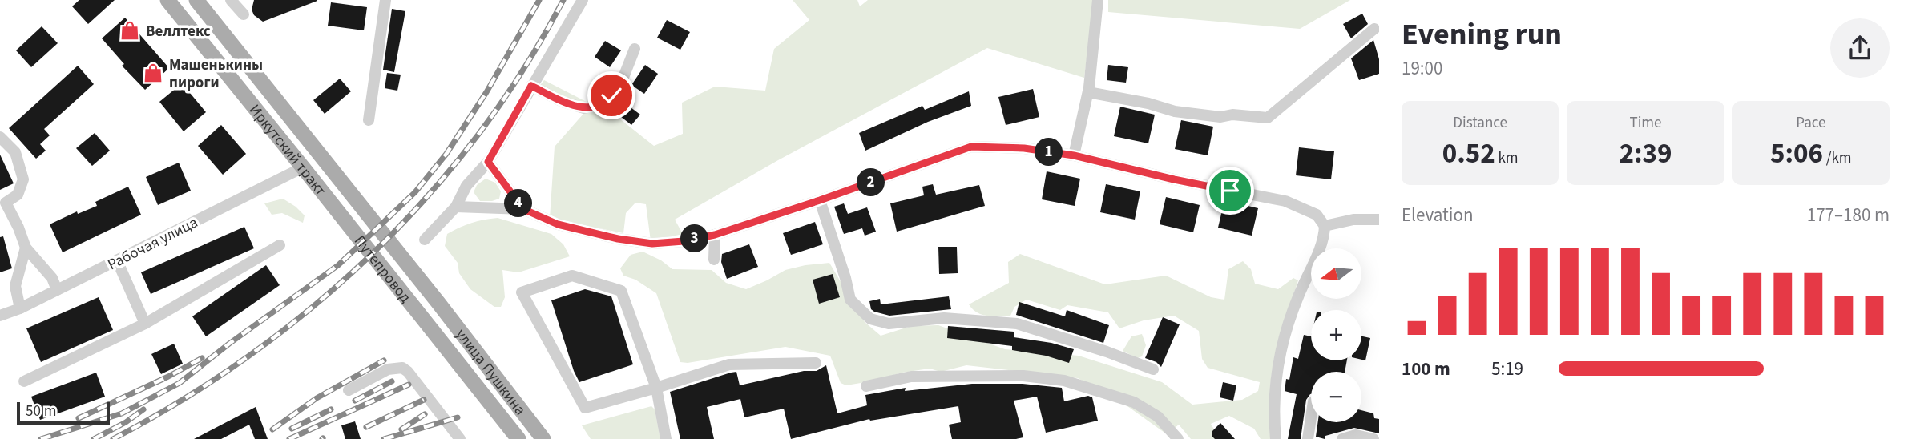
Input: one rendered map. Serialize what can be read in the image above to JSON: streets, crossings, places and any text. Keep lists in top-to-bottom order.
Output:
{
  "streets": {
    "main road": ["Иркутский тракт", "Путепровод", "улица Пушкина"],
    "street": ["Рабочая улица"]
  },
  "crossings": [
    ["Иркутский тракт", "Рабочая улица"],
    ["Иркутский тракт", "Путепровод"],
    ["Путепровод", "улица Пушкина"]
  ],
  "places": {
    "shop": ["Веллтекс", "Машенькины пироги"]
  },
  "scale_bar": "50 m",
  "north": "left",
  "page": {
    "heading": ["Evening run", "19:00"],
    "stats": [
      ["Distance", "0.52 km"],
      ["Time", "2:39"],
      ["Pace", "5:06 /km"]
    ],
    "pins": [
      "1",
      "2",
      "4",
      "3"
    ],
    "chart": ["Elevation", "177–180 m"],
    "map_buttons": ["+", "−"],
    "list": [
      {
        "name": "100 m",
        "note": "5:19"
      }
    ],
    "scale": "50 m"
  }
}
